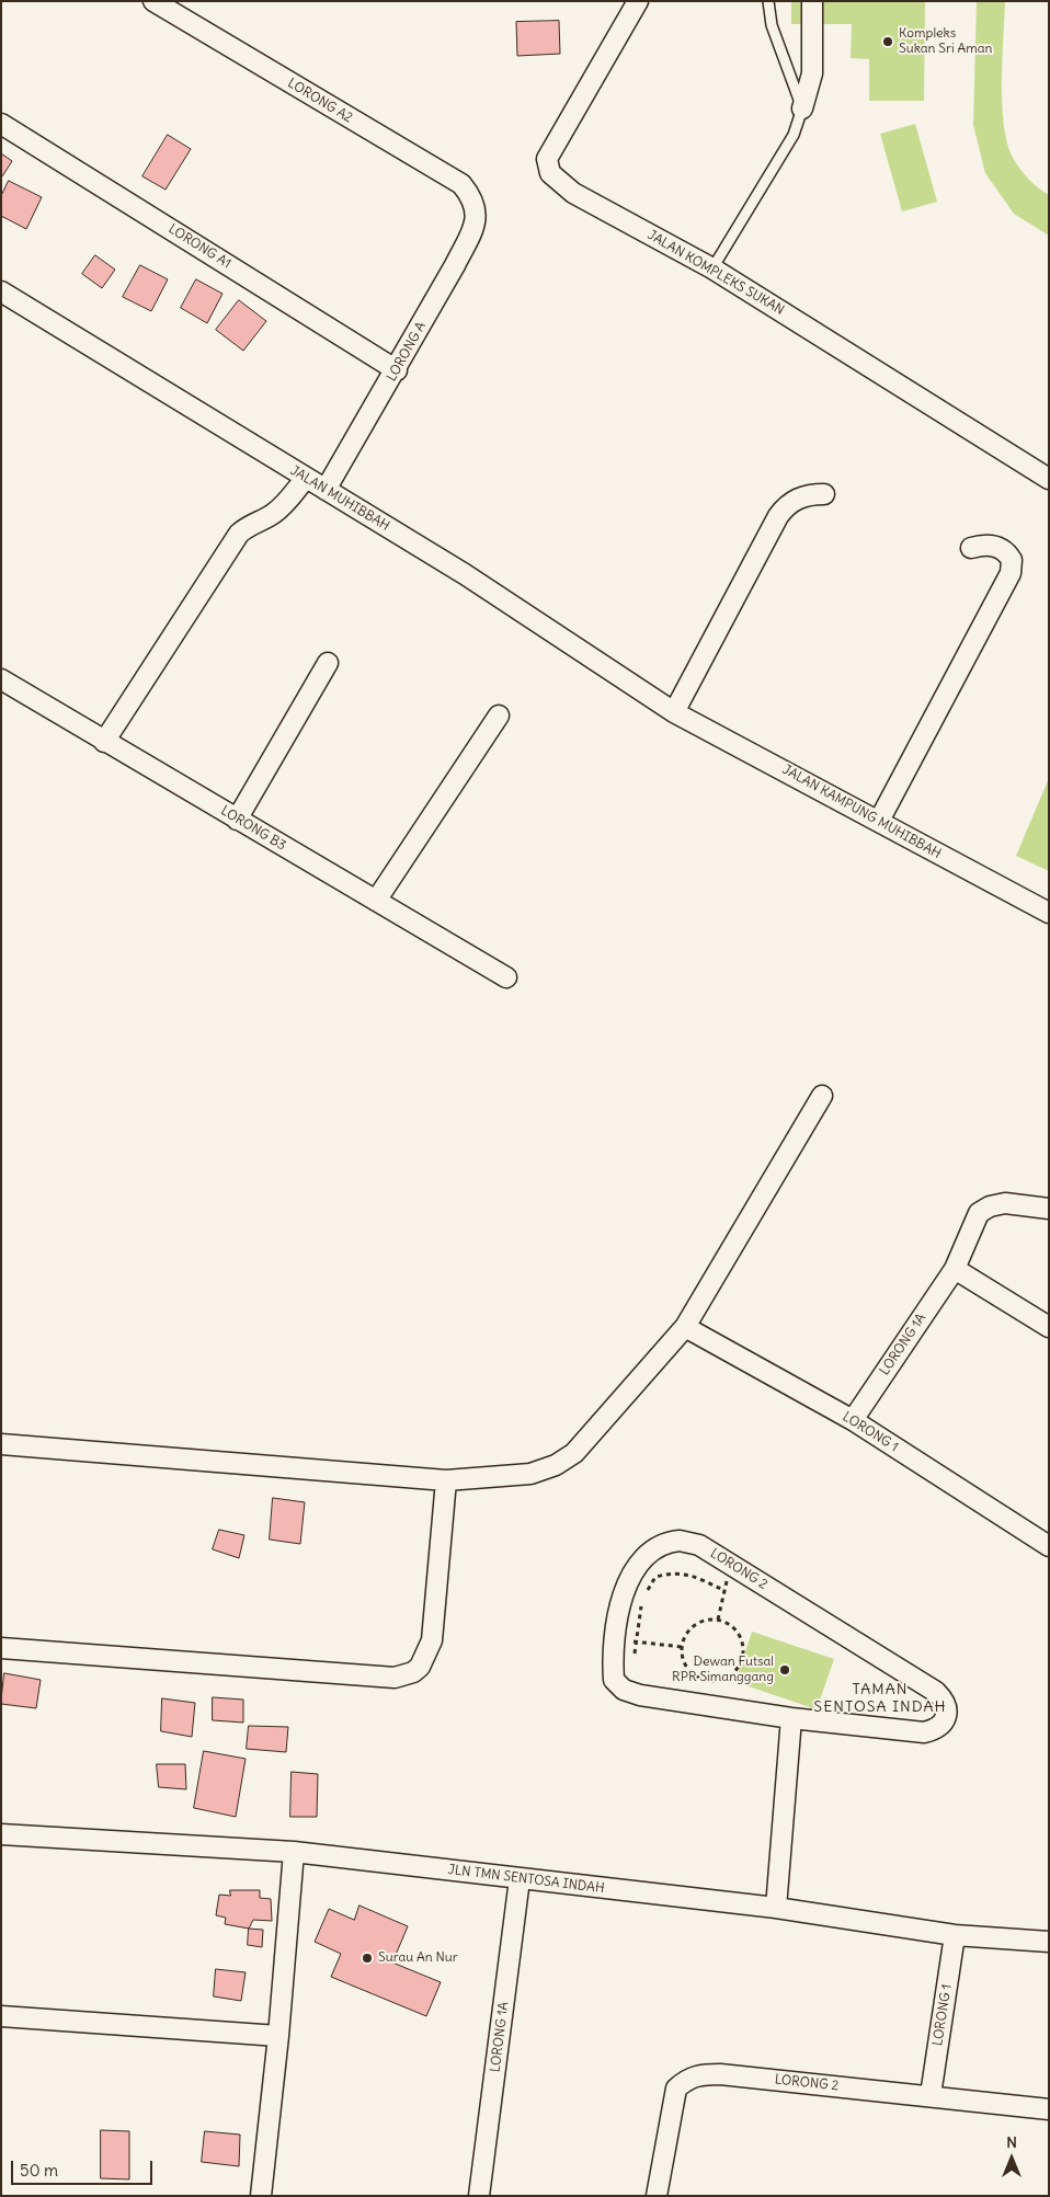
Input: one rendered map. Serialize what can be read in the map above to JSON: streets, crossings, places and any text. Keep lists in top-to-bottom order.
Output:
{
  "streets": {
    "street": [
      "LORONG A2",
      "LORONG A1",
      "JALAN KOMPLEKS SUKAN",
      "LORONG A",
      "JALAN MUHIBBAH",
      "JALAN KAMPUNG MUHIBBAH",
      "LORONG B3",
      "LORONG 1A",
      "LORONG 1",
      "LORONG 2",
      "JLN TMN SENTOSA INDAH"
    ]
  },
  "crossings": [
    ["LORONG A2", "LORONG A"],
    ["LORONG A1", "LORONG A"],
    ["LORONG A", "JALAN MUHIBBAH"],
    ["JALAN MUHIBBAH", "JALAN KAMPUNG MUHIBBAH"],
    ["LORONG 1A", "LORONG 1"],
    ["LORONG 1A", "JLN TMN SENTOSA INDAH"],
    ["LORONG 1", "LORONG 2"],
    ["LORONG 1", "JLN TMN SENTOSA INDAH"]
  ],
  "districts": ["TAMAN SENTOSA INDAH"],
  "places": ["Kompleks Sukan Sri Aman", "Dewan Futsal RPR Simanggang", "Surau An Nur"],
  "scale_bar": "50 m",
  "north": "top"
}
